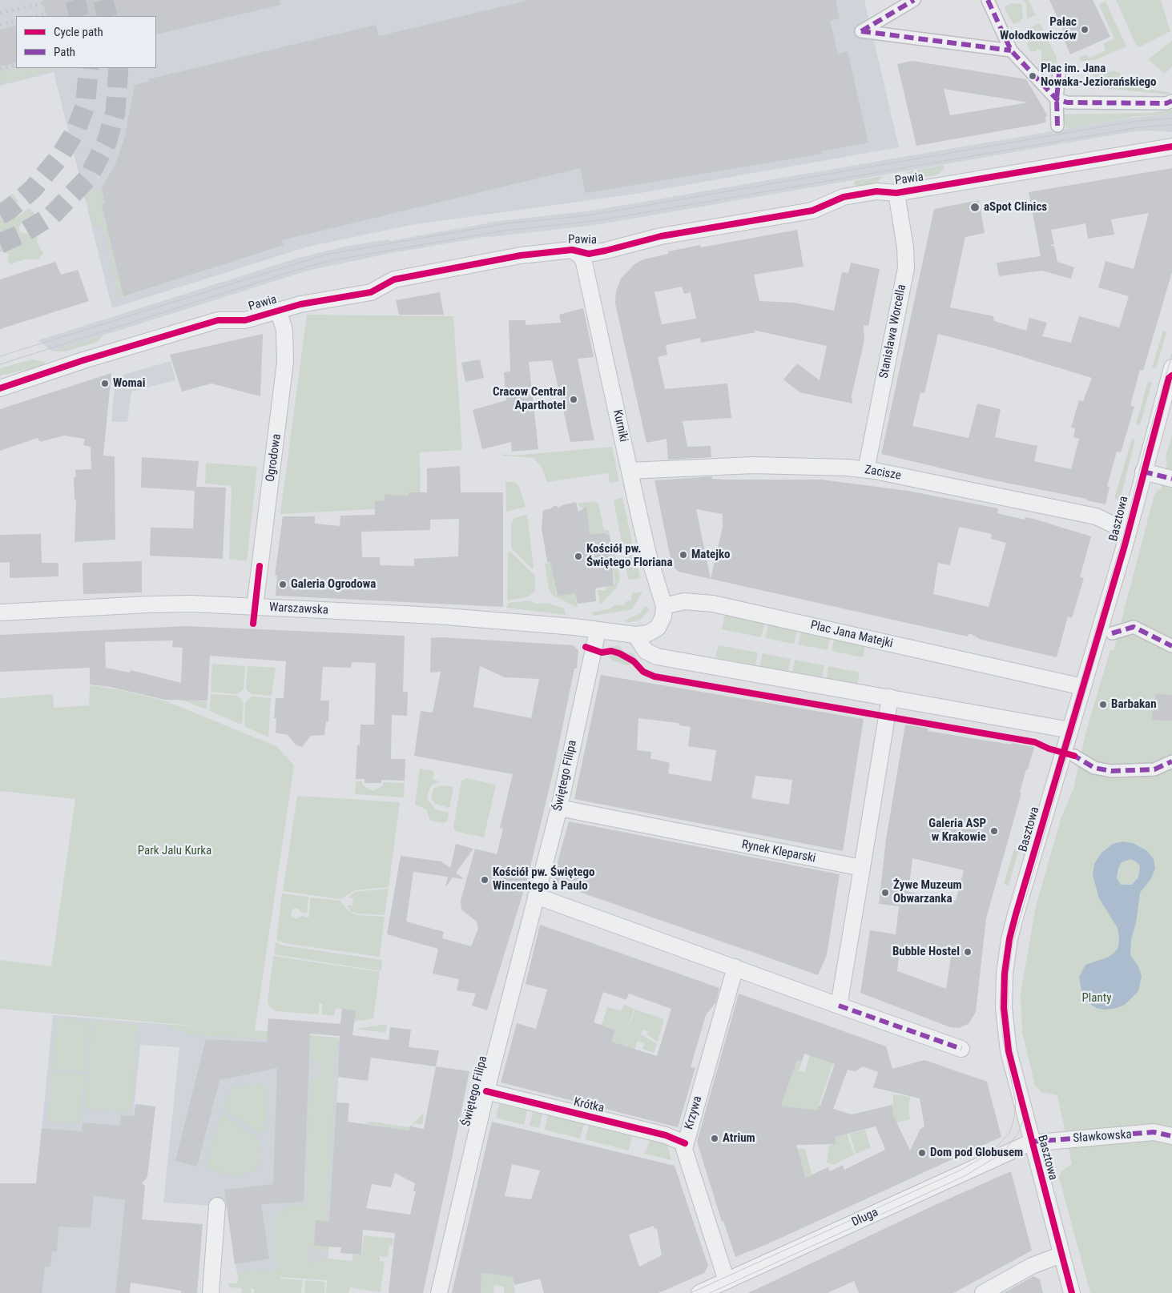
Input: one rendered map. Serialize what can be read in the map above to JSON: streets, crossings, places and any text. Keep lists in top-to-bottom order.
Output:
{
  "streets": {
    "street": [
      "Pawia",
      "Stanisława Worcella",
      "Kurniki",
      "Ogrodowa",
      "Zacisze",
      "Basztowa",
      "Warszawska",
      "Plac Jana Matejki",
      "Świętego Filipa",
      "Rynek Kleparski",
      "Krótka",
      "Krzywa",
      "Sławkowska",
      "Długa"
    ]
  },
  "crossings": [
    ["Pawia", "Stanisława Worcella"],
    ["Pawia", "Kurniki"],
    ["Pawia", "Ogrodowa"],
    ["Stanisława Worcella", "Zacisze"],
    ["Kurniki", "Zacisze"],
    ["Kurniki", "Plac Jana Matejki"],
    ["Ogrodowa", "Warszawska"],
    ["Zacisze", "Basztowa"],
    ["Basztowa", "Plac Jana Matejki"],
    ["Basztowa", "Sławkowska"],
    ["Basztowa", "Długa"],
    ["Warszawska", "Świętego Filipa"],
    ["Świętego Filipa", "Rynek Kleparski"],
    ["Świętego Filipa", "Krótka"],
    ["Krótka", "Krzywa"],
    ["Krzywa", "Długa"],
    ["Sławkowska", "Długa"]
  ],
  "parks": ["Park Jalu Kurka", "Planty"],
  "places": [
    "Pałac Wołodkowiczów",
    "Plac im. Jana Nowaka-Jeziorańskiego",
    "aSpot Clinics",
    "Womai",
    "Cracow Central Aparthotel",
    "Matejko",
    "Kościół pw. Świętego Floriana",
    "Galeria Ogrodowa",
    "Barbakan",
    "Galeria ASP w Krakowie",
    "Kościół pw. Świętego Wincentego à Paulo",
    "Żywe Muzeum Obwarzanka",
    "Bubble Hostel",
    "Atrium",
    "Dom pod Globusem"
  ],
  "legend": ["Cycle path", "Path"]
}
